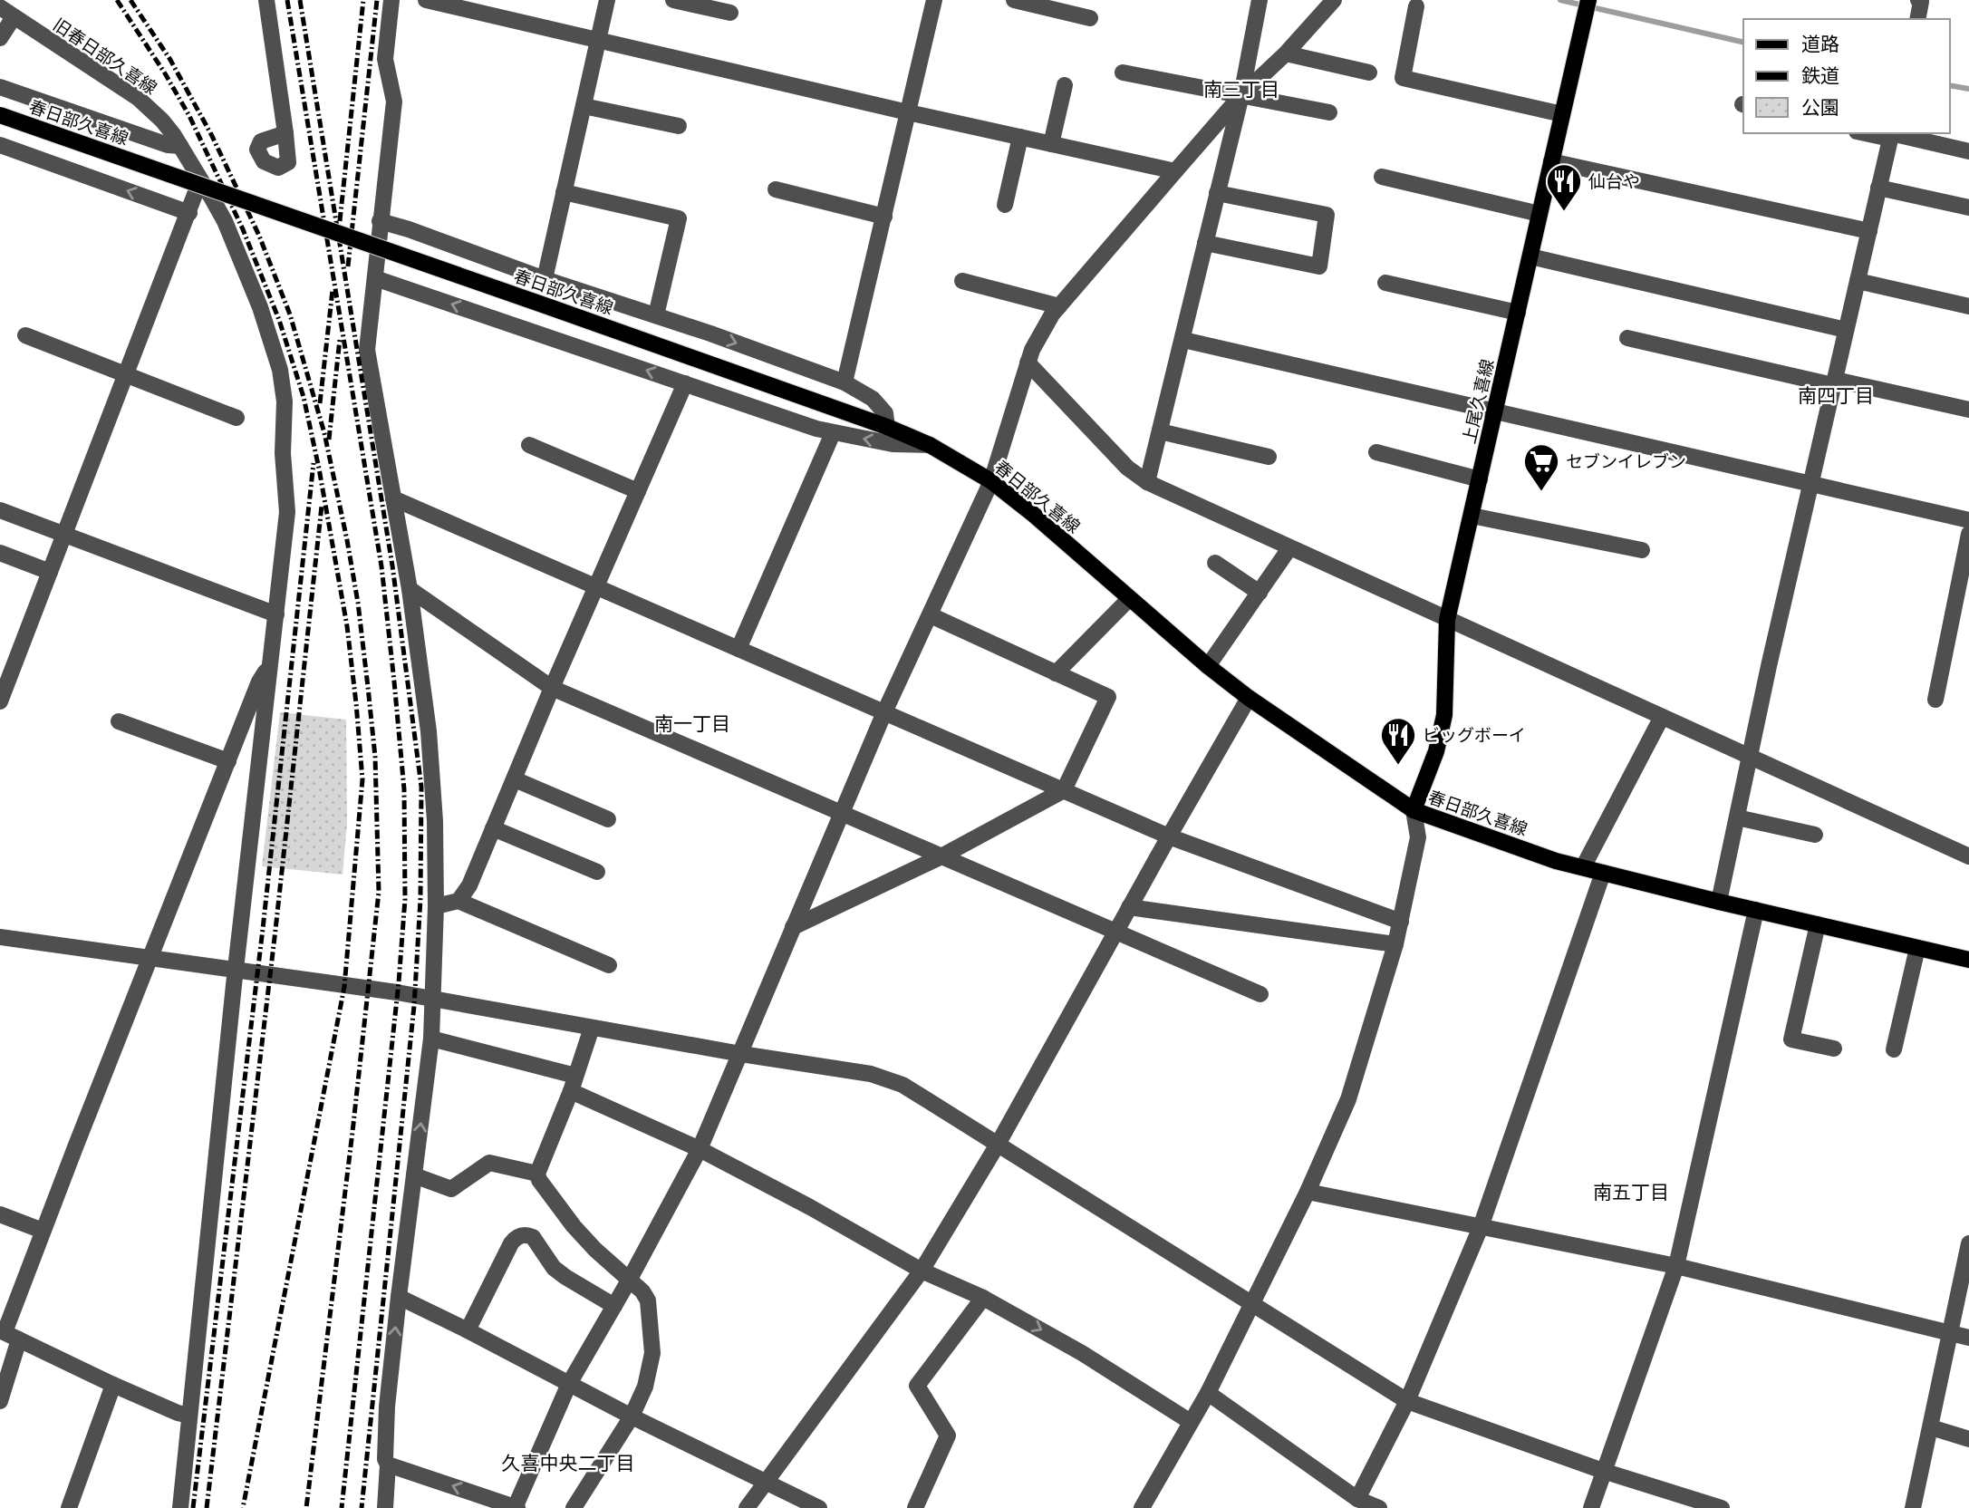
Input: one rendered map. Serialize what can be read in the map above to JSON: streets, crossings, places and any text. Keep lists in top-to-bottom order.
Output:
{
  "streets": {
    "main road": ["春日部久喜線", "上尾久喜線"],
    "street": ["旧春日部久喜線"]
  },
  "crossings": [
    ["春日部久喜線", "上尾久喜線"]
  ],
  "districts": [
    "南三丁目",
    "南四丁目",
    "南一丁目",
    "南五丁目",
    "久喜中央二丁目"
  ],
  "places": {
    "restaurant": ["仙台や", "ビッグボーイ"],
    "supermarket": ["セブンイレブン"]
  },
  "legend": ["道路", "鉄道", "公園"]
}
